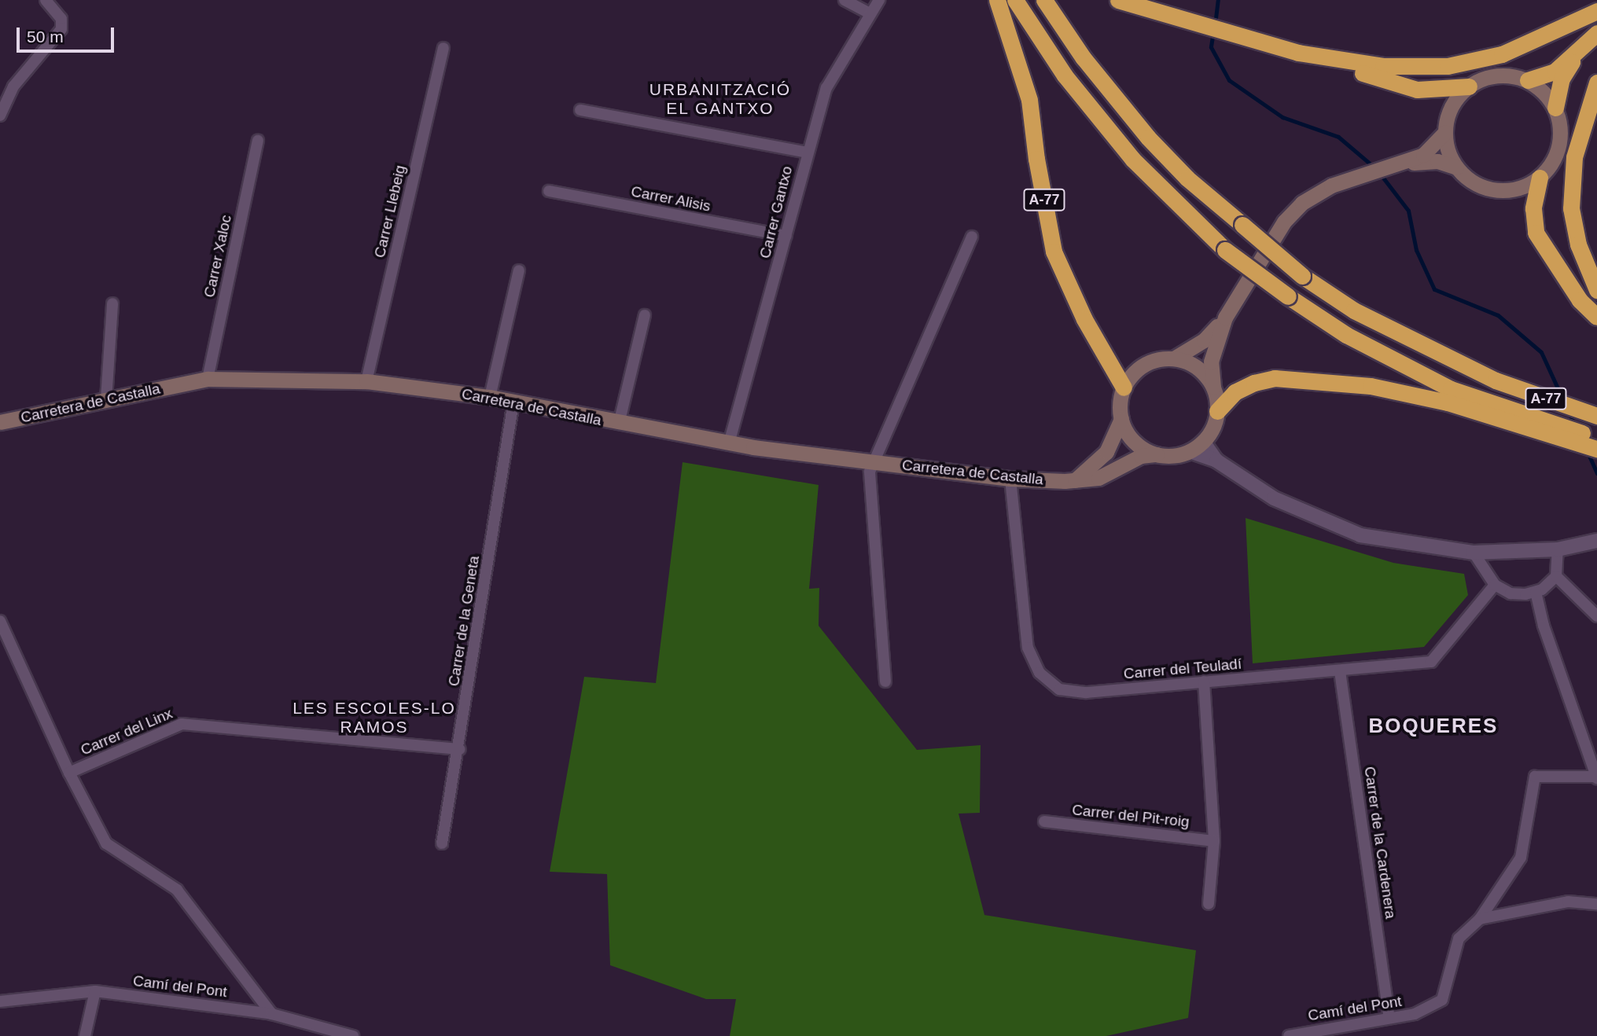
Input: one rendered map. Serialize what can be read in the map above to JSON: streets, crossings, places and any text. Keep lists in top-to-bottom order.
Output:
{
  "streets": {
    "highway": ["A-77"],
    "main road": ["Carretera de Castalla"],
    "street": [
      "Carrer Alisis",
      "Carrer Llebeig",
      "Carrer Gantxo",
      "Carrer Xaloc",
      "Carrer de la Geneta",
      "Carrer del Teuladí",
      "Carrer del Linx",
      "Carrer del Pit-roig",
      "Carrer de la Cardenera",
      "Camí del Pont"
    ]
  },
  "crossings": [
    ["Carrer Alisis", "Carrer Gantxo"],
    ["A-77", "Carretera de Castalla"],
    ["Carrer Llebeig", "Carretera de Castalla"],
    ["Carrer Gantxo", "Carretera de Castalla"],
    ["Carrer Xaloc", "Carretera de Castalla"],
    ["Carretera de Castalla", "Carrer de la Geneta"],
    ["Carretera de Castalla", "Carrer del Teuladí"],
    ["Carrer de la Geneta", "Carrer del Linx"],
    ["Carrer del Teuladí", "Carrer del Pit-roig"],
    ["Carrer del Teuladí", "Carrer de la Cardenera"],
    ["Carrer de la Cardenera", "Camí del Pont"]
  ],
  "districts": ["URBANITZACIÓ EL GANTXO", "LES ESCOLES-LO RAMOS", "BOQUERES"],
  "scale_bar": "50 m"
}
